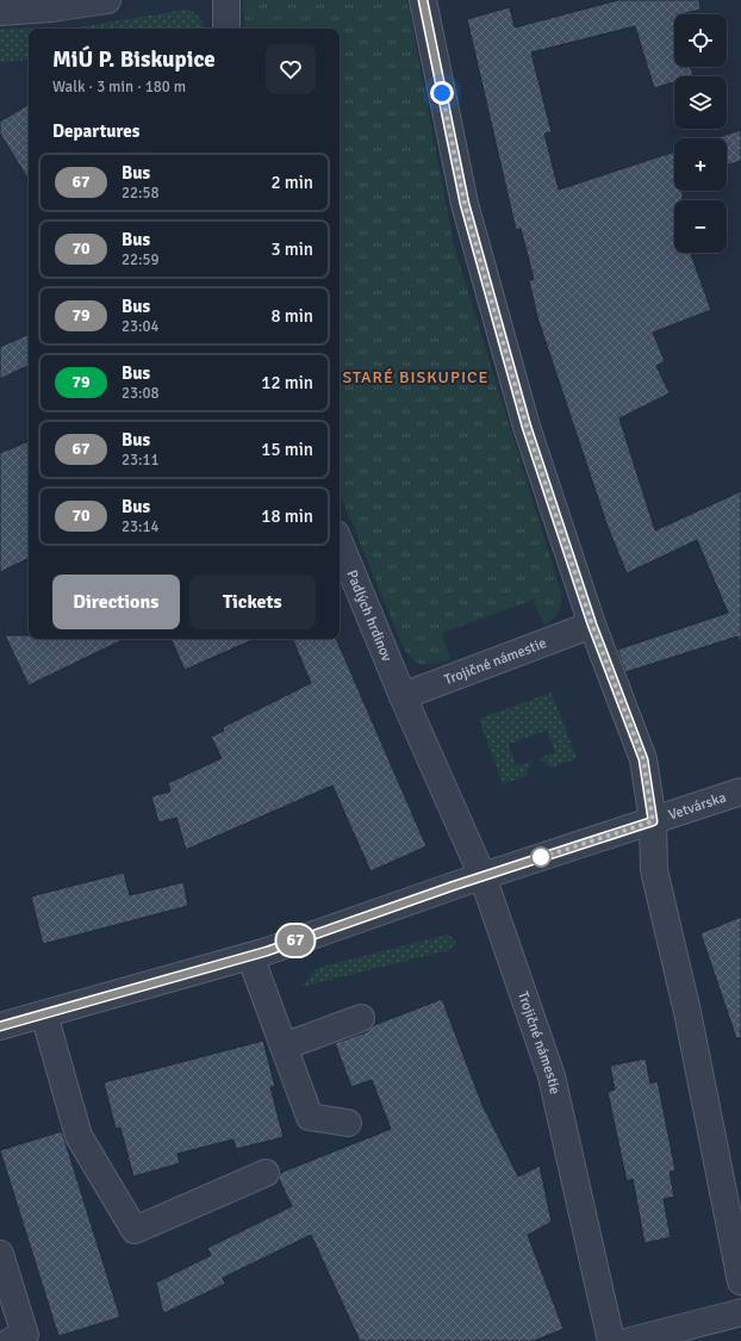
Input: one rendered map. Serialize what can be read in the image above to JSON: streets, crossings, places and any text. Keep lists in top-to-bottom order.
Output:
{
  "streets": {
    "street": ["Padlých hrdinov", "Trojičné námestie", "Vetvárska"]
  },
  "crossings": [
    ["Padlých hrdinov", "Trojičné námestie"],
    ["Trojičné námestie", "Vetvárska"]
  ],
  "districts": ["STARÉ BISKUPICE"],
  "lines": ["bus line 67"],
  "page": {
    "on_map": "67",
    "map_buttons": ["+", "−"],
    "heading": [
      ["MiÚ P. Biskupice", "Walk · 3 min · 180 m"],
      "Departures"
    ],
    "list": [
      {
        "mark": "67",
        "name": "Bus",
        "note": "22:58",
        "value": "2 min"
      },
      {
        "mark": "70",
        "name": "Bus",
        "note": "22:59",
        "value": "3 min"
      },
      {
        "mark": "79",
        "name": "Bus",
        "note": "23:04",
        "value": "8 min"
      },
      {
        "mark": "79",
        "name": "Bus",
        "note": "23:08",
        "value": "12 min"
      },
      {
        "mark": "67",
        "name": "Bus",
        "note": "23:11",
        "value": "15 min"
      },
      {
        "mark": "70",
        "name": "Bus",
        "note": "23:14",
        "value": "18 min"
      }
    ],
    "buttons": ["Directions", "Tickets"]
  }
}
